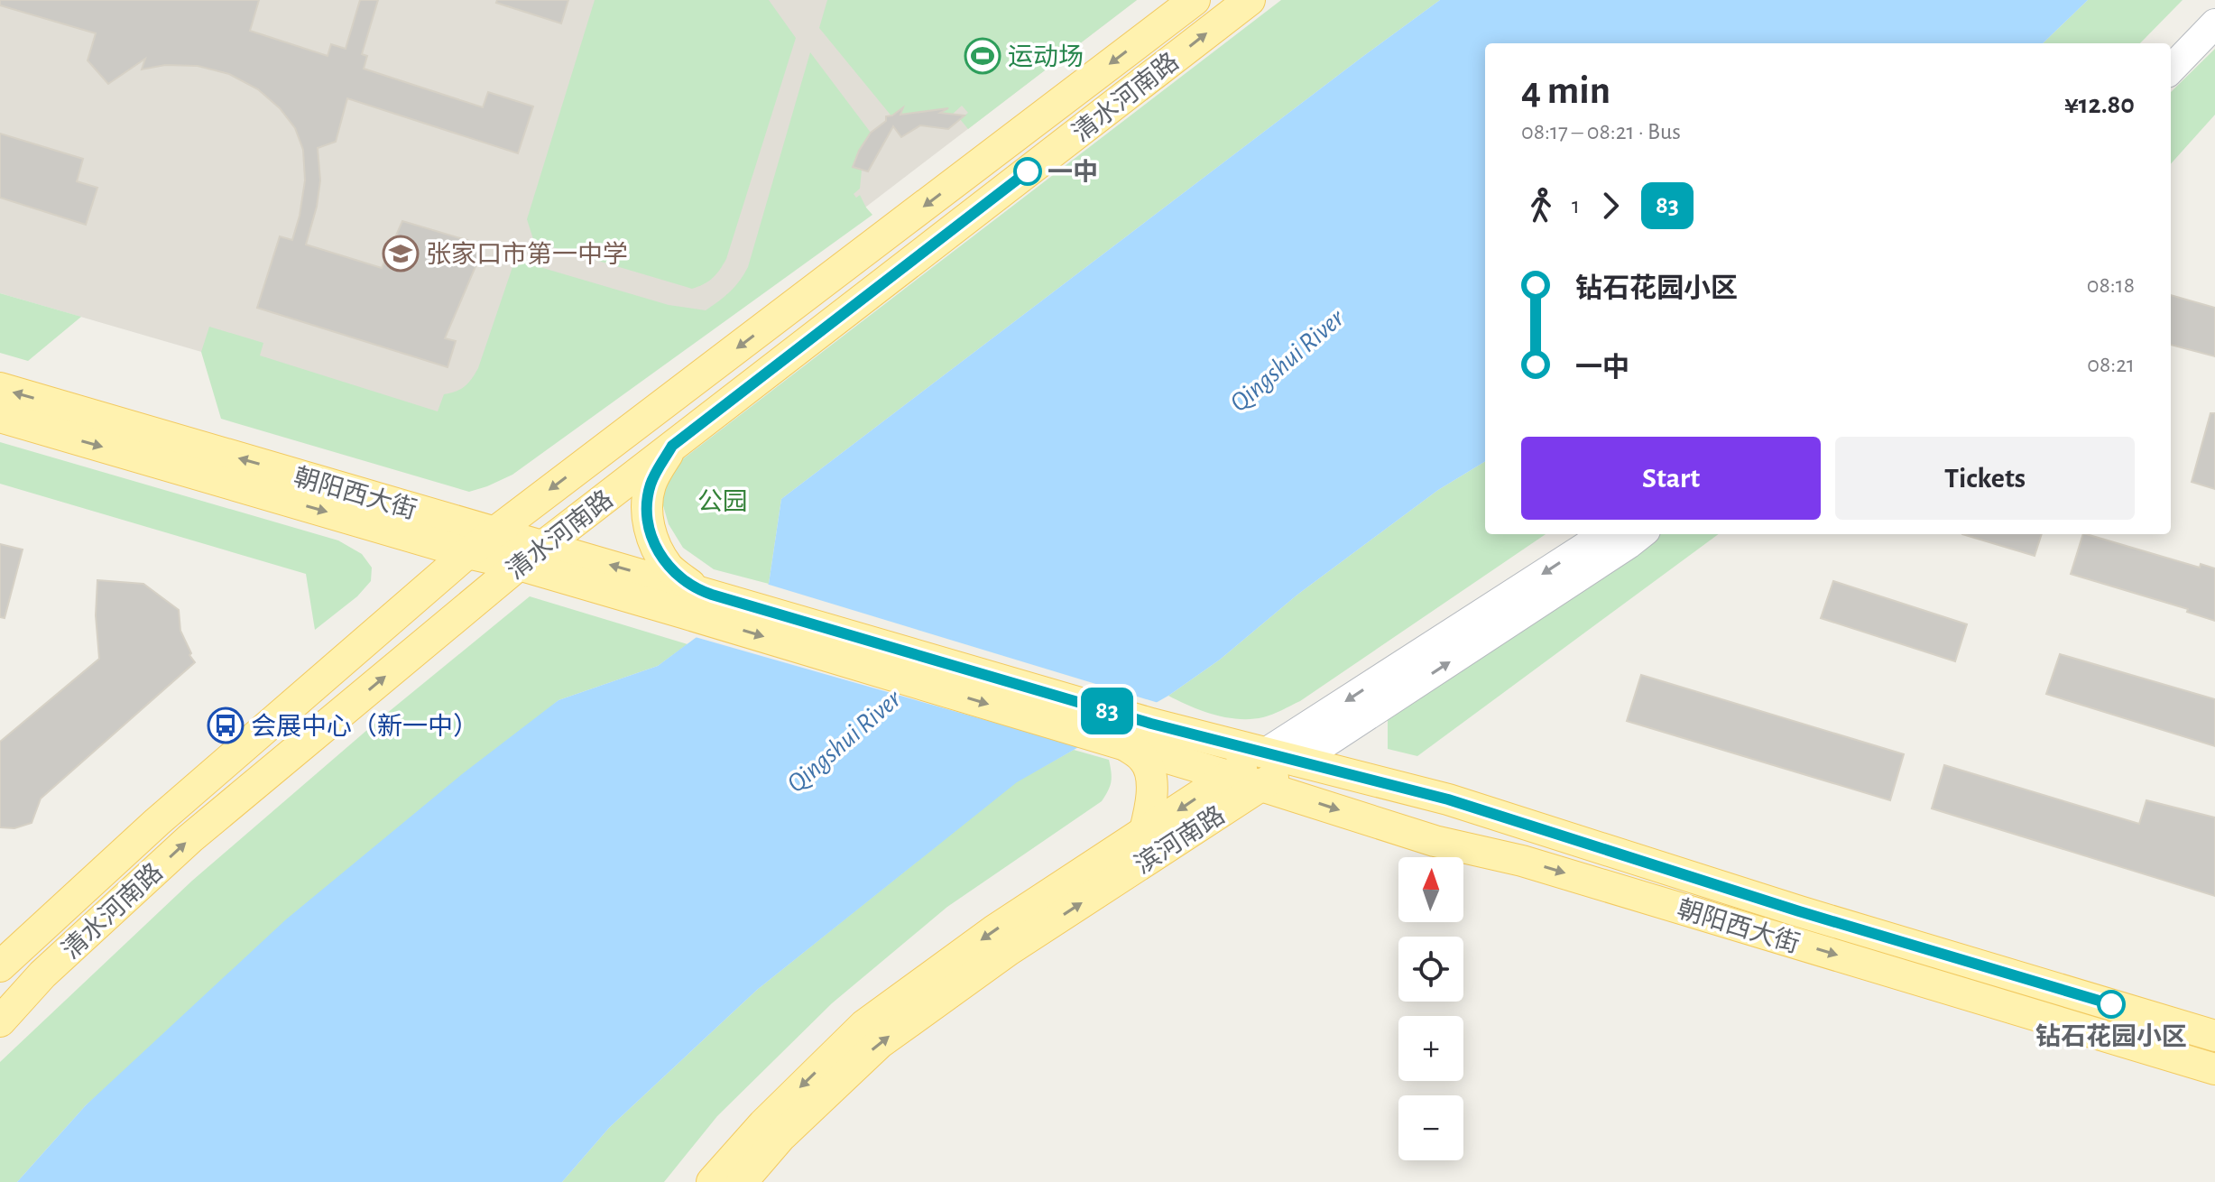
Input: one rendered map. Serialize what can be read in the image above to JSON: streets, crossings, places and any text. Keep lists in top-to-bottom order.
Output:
{
  "streets": {
    "main road": ["清水河南路", "朝阳西大街", "滨河南路"]
  },
  "crossings": [
    ["清水河南路", "朝阳西大街"],
    ["朝阳西大街", "滨河南路"]
  ],
  "water": ["Qingshui River"],
  "parks": ["公园"],
  "places": {
    "sports": ["运动场"],
    "other": ["一中", "钻石花园小区"],
    "school or university": ["张家口市第一中学"],
    "bus stop": ["会展中心（新一中）"]
  },
  "lines": ["bus line 83"],
  "north": "top",
  "page": {
    "on_map": "83",
    "heading": ["4 min", "08:17 – 08:21 · Bus", "¥12.80"],
    "legs": ["1", "83"],
    "list": [
      {
        "name": "钻石花园小区",
        "value": "08:18"
      },
      {
        "name": "一中",
        "value": "08:21"
      }
    ],
    "buttons": ["Start", "Tickets"],
    "map_buttons": ["+", "−"]
  }
}
